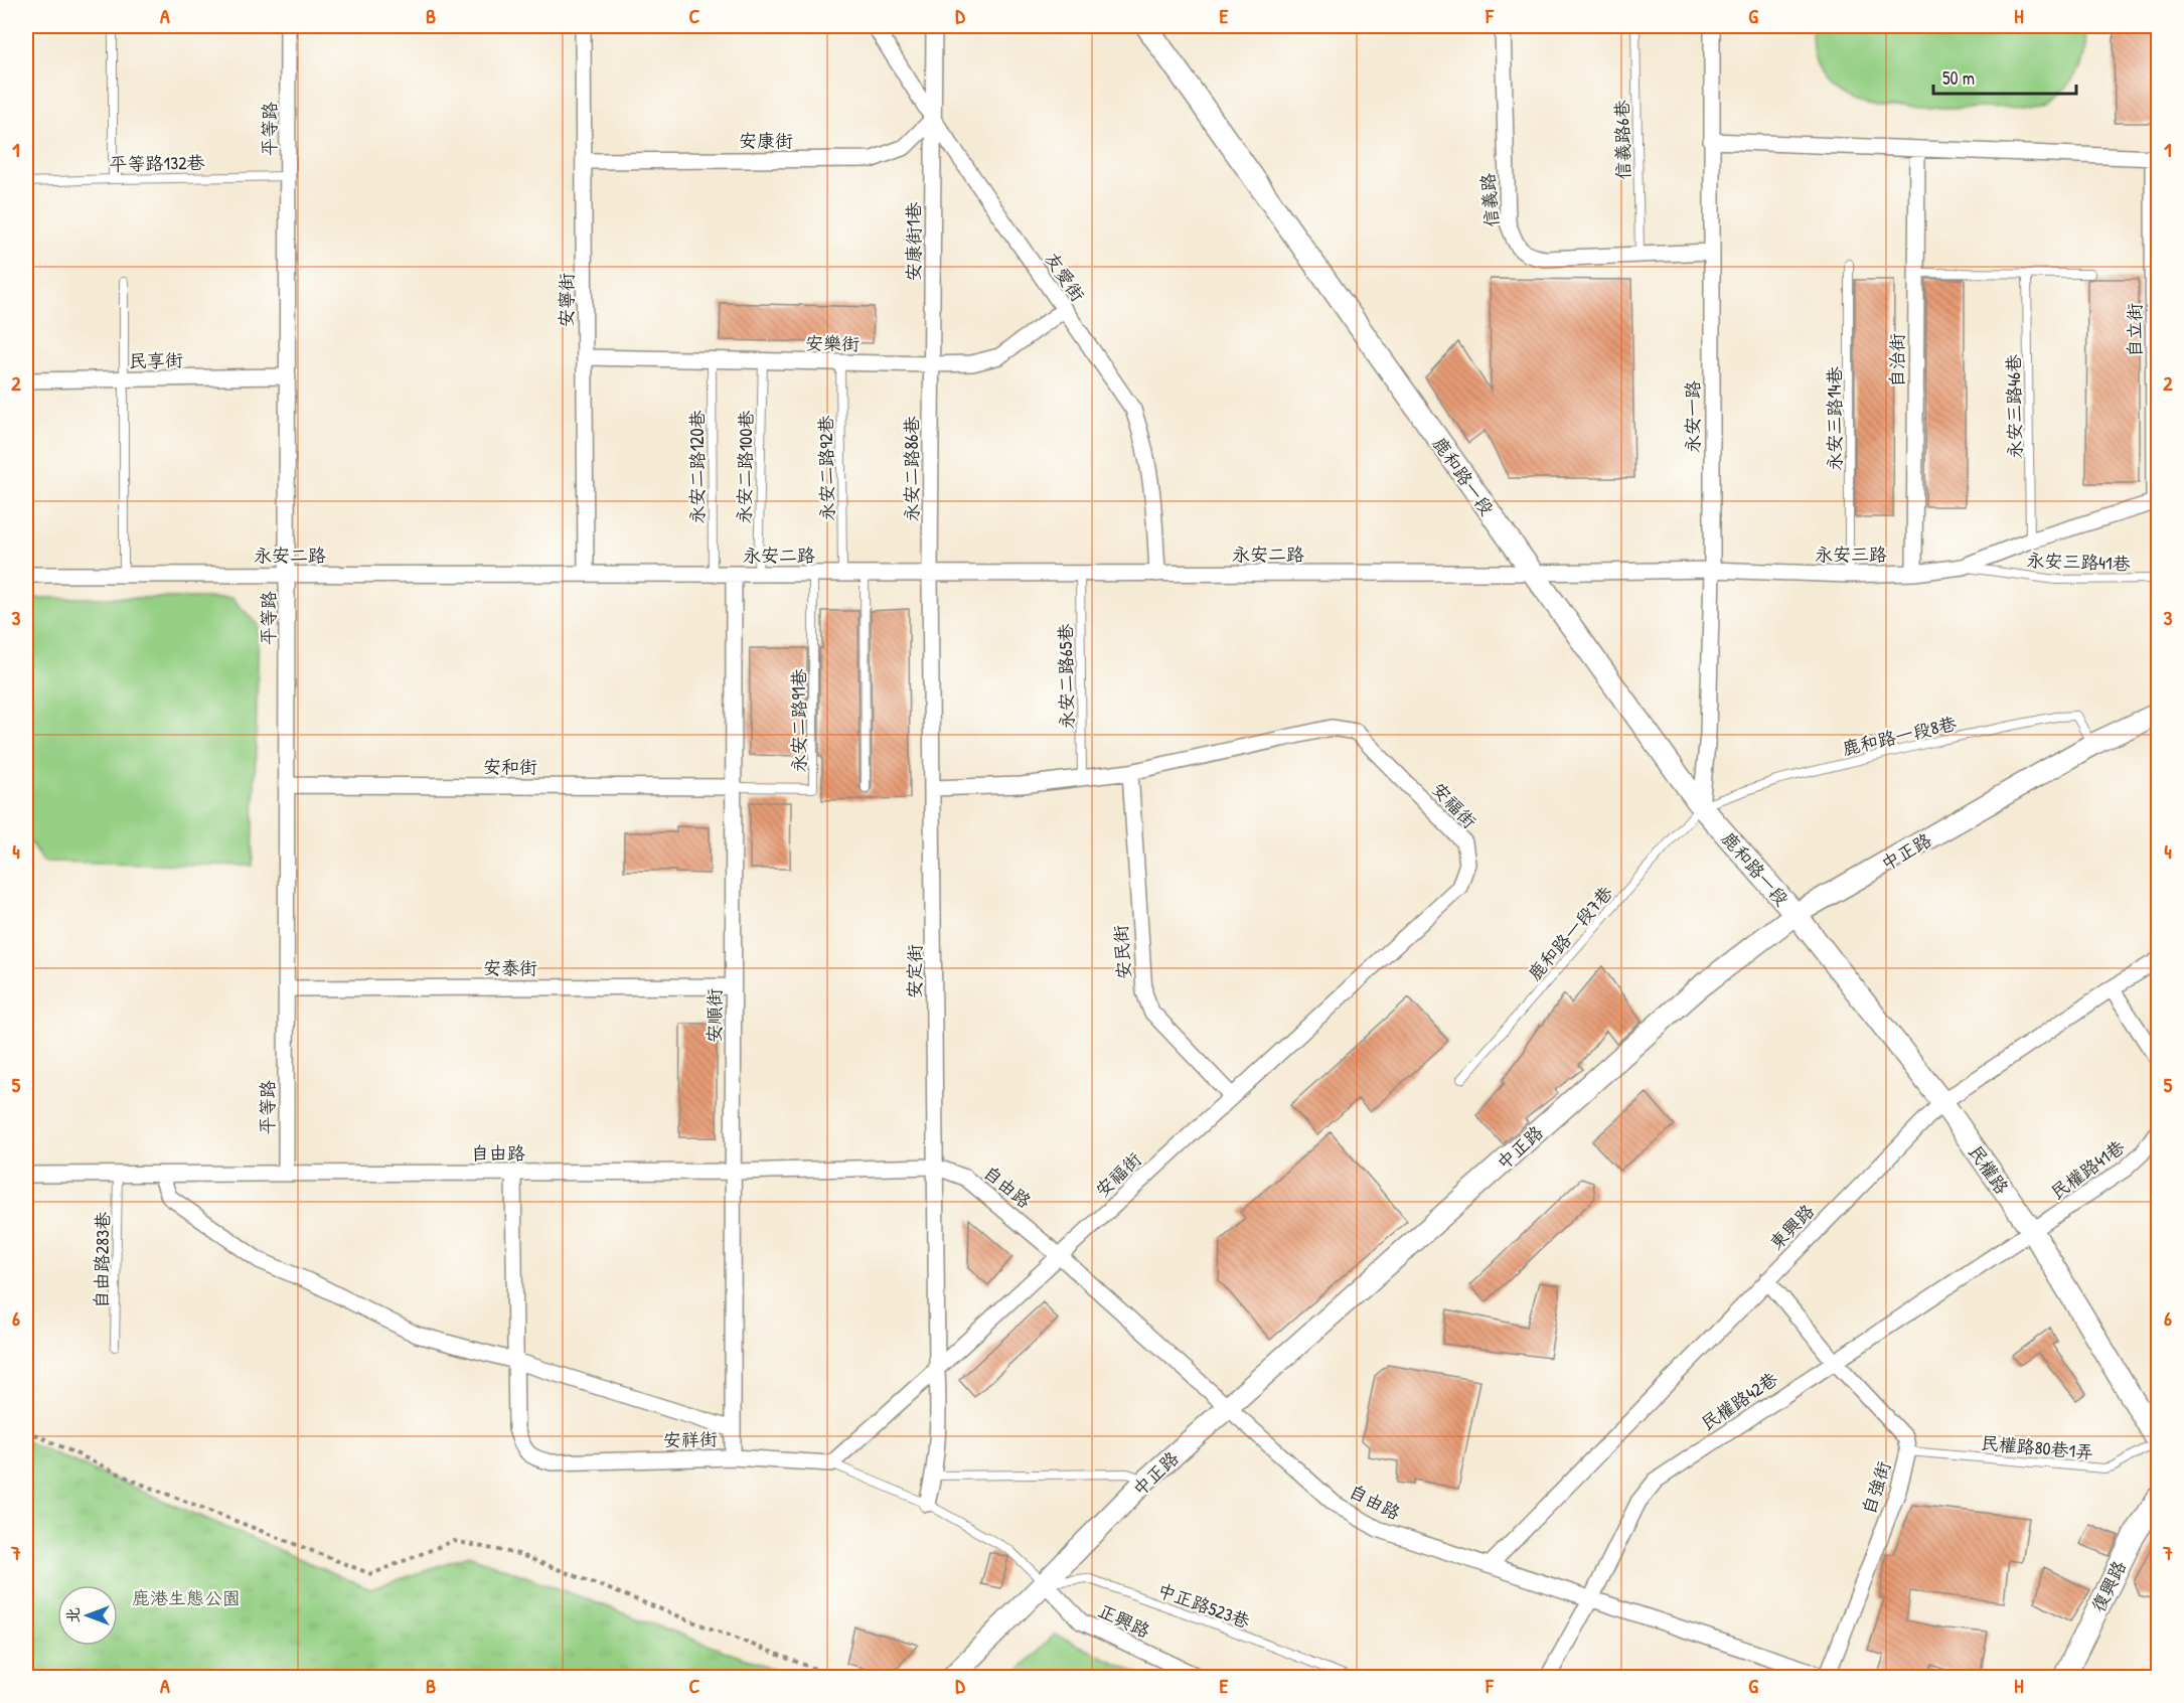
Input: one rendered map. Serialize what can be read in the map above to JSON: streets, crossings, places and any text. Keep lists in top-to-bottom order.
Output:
{
  "streets": {
    "main road": [
      "鹿和路一段",
      "中正路",
      "民權路",
      "復興路"
    ],
    "street": [
      "平等路",
      "安康街",
      "信義路",
      "安康街1巷",
      "友愛街",
      "安寧街",
      "自立街",
      "安樂街",
      "民享街",
      "自治街",
      "永安一路",
      "永安二路86巷",
      "永安二路",
      "永安三路",
      "安和街",
      "安福街",
      "安民街",
      "安泰街",
      "安定街",
      "安順街",
      "自由路",
      "民權路41巷",
      "東興路",
      "民權路42巷",
      "安祥街",
      "自強街",
      "正興路"
    ],
    "lane": [
      "信義路6巷",
      "平等路132巷",
      "永安三路46巷",
      "永安三路14巷",
      "永安二路120巷",
      "永安二路100巷",
      "永安二路92巷",
      "永安三路41巷",
      "永安二路65巷",
      "永安二路91巷",
      "鹿和路一段8巷",
      "鹿和路一段7巷",
      "自由路283巷",
      "民權路80巷1弄",
      "中正路523巷"
    ]
  },
  "crossings": [
    ["平等路", "平等路132巷"],
    ["平等路", "民享街"],
    ["平等路", "永安二路"],
    ["平等路", "安和街"],
    ["平等路", "安泰街"],
    ["平等路", "自由路"],
    ["安康街", "安康街1巷"],
    ["安康街", "友愛街"],
    ["安康街", "安寧街"],
    ["信義路6巷", "信義路"],
    ["信義路", "永安一路"],
    ["安康街1巷", "友愛街"],
    ["安康街1巷", "安樂街"],
    ["安康街1巷", "永安二路86巷"],
    ["友愛街", "安樂街"],
    ["友愛街", "永安二路"],
    ["安寧街", "安樂街"],
    ["安寧街", "永安二路"],
    ["自立街", "永安三路"],
    ["安樂街", "永安二路120巷"],
    ["安樂街", "永安二路100巷"],
    ["安樂街", "永安二路92巷"],
    ["安樂街", "永安二路86巷"],
    ["自治街", "永安三路"],
    ["永安三路46巷", "永安三路"],
    ["永安一路", "鹿和路一段"],
    ["永安一路", "永安三路"],
    ["永安一路", "鹿和路一段8巷"],
    ["永安一路", "鹿和路一段7巷"],
    ["永安三路14巷", "永安三路"],
    ["永安二路120巷", "永安二路"],
    ["永安二路100巷", "永安二路"],
    ["永安二路92巷", "永安二路"],
    ["永安二路86巷", "永安二路"],
    ["永安二路86巷", "安定街"],
    ["鹿和路一段", "永安二路"],
    ["鹿和路一段", "永安三路"],
    ["鹿和路一段", "鹿和路一段8巷"],
    ["鹿和路一段", "中正路"],
    ["鹿和路一段", "鹿和路一段7巷"],
    ["鹿和路一段", "民權路"],
    ["永安二路", "永安三路"],
    ["永安二路", "永安二路65巷"],
    ["永安二路", "永安二路91巷"],
    ["永安二路", "安定街"],
    ["永安二路", "安順街"],
    ["永安三路", "永安三路41巷"],
    ["永安二路65巷", "安福街"],
    ["永安二路91巷", "安和街"],
    ["永安二路91巷", "安順街"],
    ["鹿和路一段8巷", "中正路"],
    ["鹿和路一段8巷", "鹿和路一段7巷"],
    ["安和街", "安順街"],
    ["安福街", "安民街"],
    ["安福街", "安定街"],
    ["安福街", "自由路"],
    ["中正路", "自由路"],
    ["中正路", "民權路"],
    ["中正路", "中正路523巷"],
    ["中正路", "正興路"],
    ["安泰街", "安順街"],
    ["安定街", "自由路"],
    ["安順街", "自由路"],
    ["安順街", "安祥街"],
    ["自由路", "東興路"],
    ["自由路", "自由路283巷"],
    ["自由路", "民權路42巷"],
    ["自由路", "安祥街"],
    ["自由路", "自強街"],
    ["民權路", "民權路41巷"],
    ["民權路", "東興路"],
    ["民權路", "民權路42巷"],
    ["民權路", "民權路80巷1弄"],
    ["民權路41巷", "民權路42巷"],
    ["東興路", "自強街"],
    ["民權路42巷", "自強街"],
    ["民權路80巷1弄", "自強街"],
    ["中正路523巷", "正興路"]
  ],
  "parks": ["鹿港生態公園"],
  "scale_bar": "50 m",
  "north": "left",
  "grid": {
    "columns": [
      "A",
      "B",
      "C",
      "D",
      "E",
      "F",
      "G",
      "H"
    ],
    "rows": [
      "1",
      "2",
      "3",
      "4",
      "5",
      "6",
      "7"
    ]
  }
}
